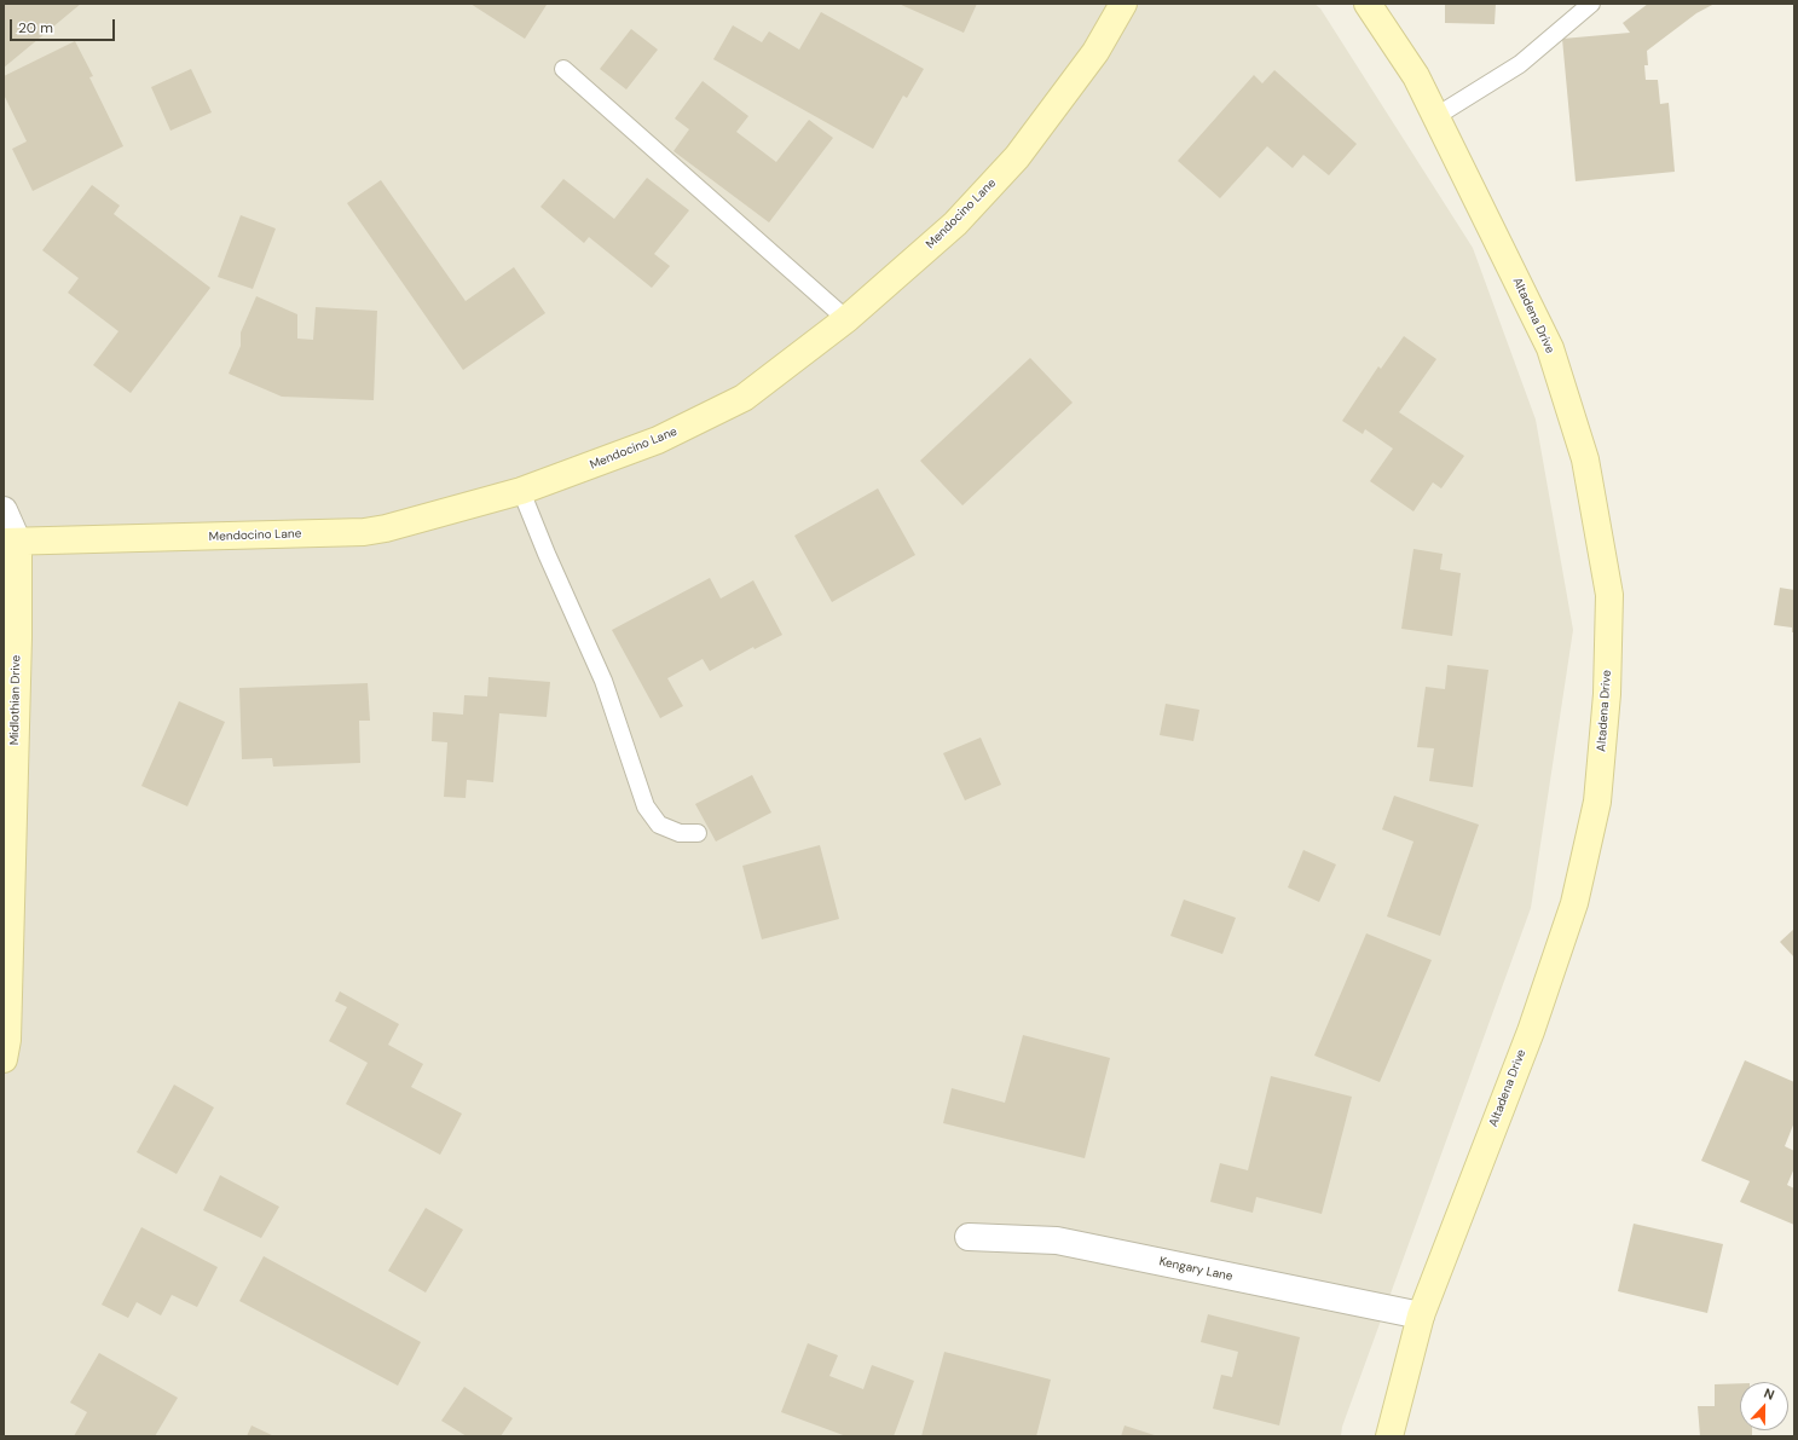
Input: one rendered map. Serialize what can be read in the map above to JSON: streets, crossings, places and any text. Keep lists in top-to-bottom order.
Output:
{
  "streets": {
    "street": [
      "Mendocino Lane",
      "Altadena Drive",
      "Midlothian Drive",
      "Kengary Lane"
    ]
  },
  "crossings": [
    ["Mendocino Lane", "Midlothian Drive"],
    ["Altadena Drive", "Kengary Lane"]
  ],
  "scale_bar": "20 m",
  "north": "top"
}
